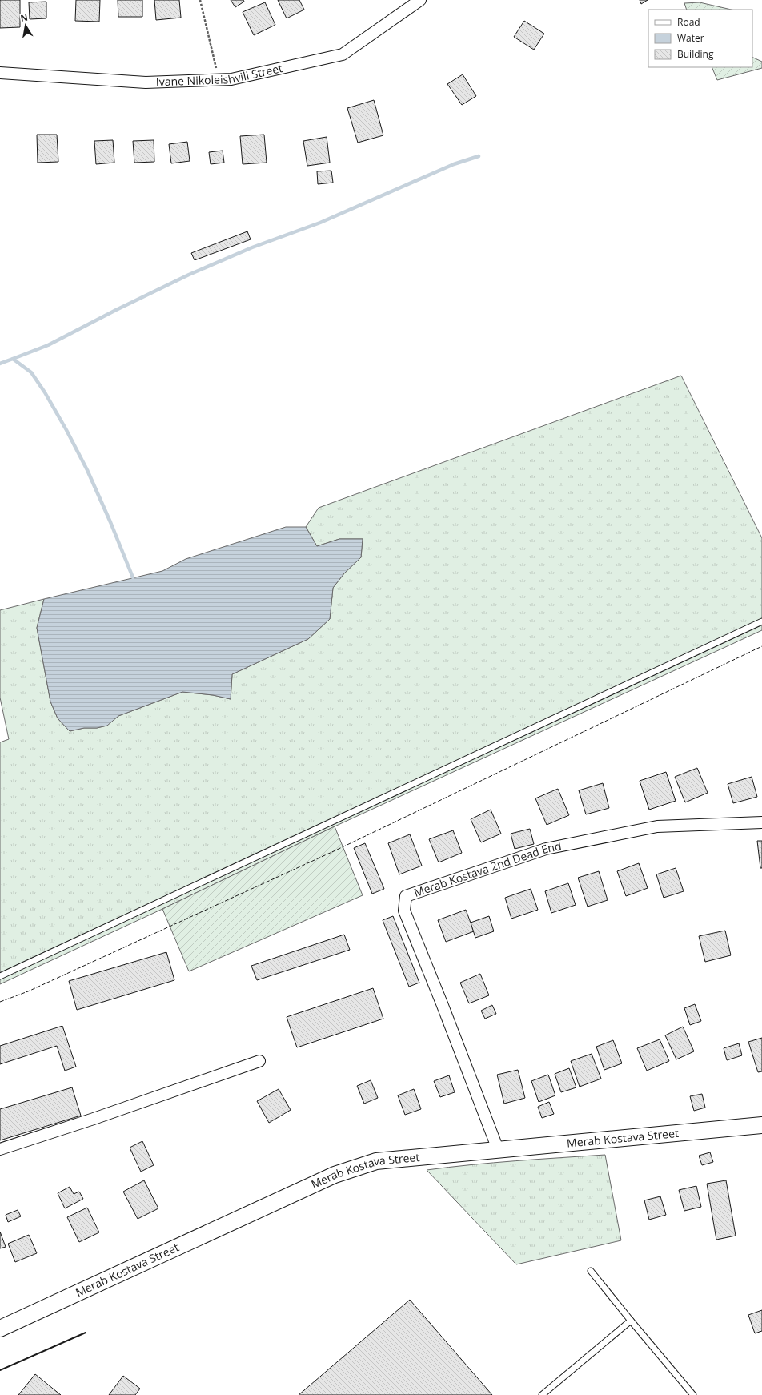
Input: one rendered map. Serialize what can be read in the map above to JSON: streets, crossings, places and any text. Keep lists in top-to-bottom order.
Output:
{
  "streets": {
    "main road": ["Merab Kostava Street"],
    "street": ["Ivane Nikoleishvili Street", "Merab Kostava 2nd Dead End"]
  },
  "crossings": [
    ["Merab Kostava 2nd Dead End", "Merab Kostava Street"]
  ],
  "legend": ["Road", "Water", "Building"],
  "north": "top"
}
